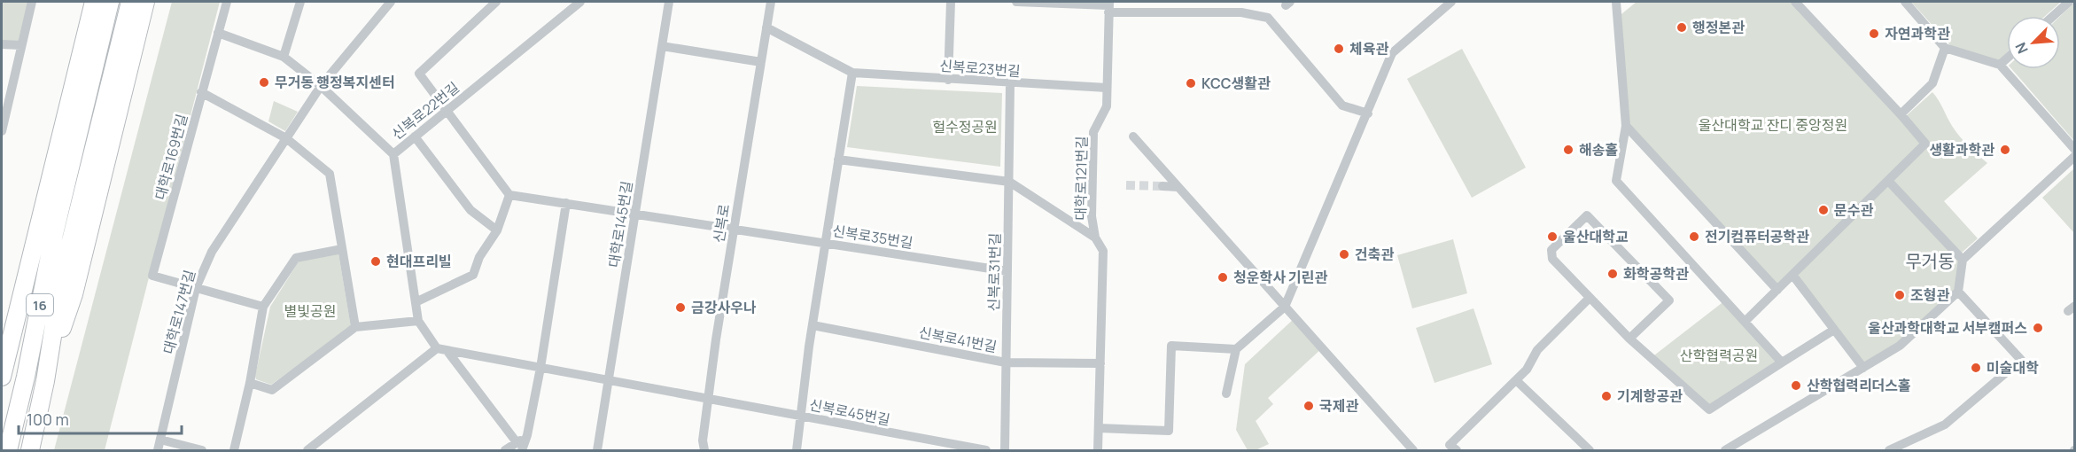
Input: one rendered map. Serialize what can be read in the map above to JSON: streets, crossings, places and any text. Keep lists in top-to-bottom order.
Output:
{
  "streets": {
    "highway": ["16"],
    "street": [
      "신복로23번길",
      "신복로22번길",
      "대학로169번길",
      "대학로121번길",
      "신복로",
      "대학로145번길",
      "신복로35번길",
      "신복로31번길",
      "대학로147번길",
      "신복로41번길",
      "신복로45번길"
    ]
  },
  "crossings": [
    ["신복로23번길", "대학로121번길"],
    ["신복로23번길", "신복로"],
    ["신복로23번길", "신복로31번길"],
    ["신복로22번길", "신복로45번길"],
    ["대학로169번길", "대학로147번길"],
    ["대학로121번길", "신복로41번길"],
    ["신복로", "신복로35번길"],
    ["신복로", "신복로45번길"],
    ["대학로145번길", "신복로35번길"],
    ["대학로145번길", "신복로45번길"],
    ["신복로35번길", "신복로31번길"],
    ["신복로31번길", "신복로41번길"]
  ],
  "districts": ["무거동"],
  "parks": [
    "울산대학교 잔디 중앙정원",
    "헐수정공원",
    "별빛공원",
    "산학협력공원"
  ],
  "places": [
    "행정본관",
    "자연과학관",
    "체육관",
    "무거동 행정복지센터",
    "KCC생활관",
    "해송홀",
    "생활과학관",
    "문수관",
    "울산대학교",
    "전기컴퓨터공학관",
    "건축관",
    "현대프리빌",
    "화학공학관",
    "청운학사 기린관",
    "조형관",
    "금강사우나",
    "울산과학대학교 서부캠퍼스",
    "미술대학",
    "산학협력리더스홀",
    "기계항공관",
    "국제관"
  ],
  "scale_bar": "100 m",
  "north": "bottom left"
}
